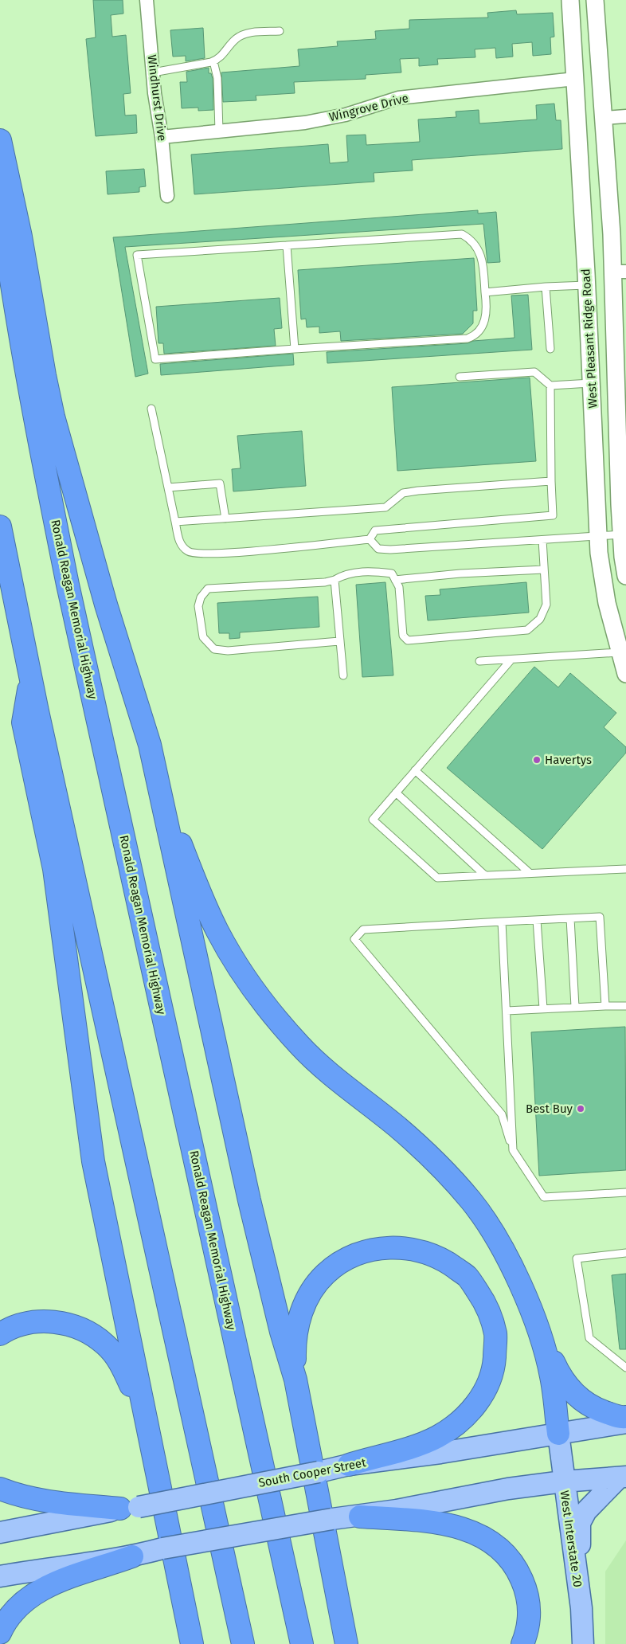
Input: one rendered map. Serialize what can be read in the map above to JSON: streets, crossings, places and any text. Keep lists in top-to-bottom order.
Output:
{
  "streets": {
    "highway": ["Ronald Reagan Memorial Highway"],
    "main road": ["South Cooper Street", "West Interstate 20"],
    "street": ["Windhurst Drive", "Wingrove Drive", "West Pleasant Ridge Road"]
  },
  "crossings": [
    ["Windhurst Drive", "Wingrove Drive"],
    ["Wingrove Drive", "West Pleasant Ridge Road"],
    ["South Cooper Street", "West Interstate 20"]
  ],
  "places": ["Havertys", "Best Buy"]
}
